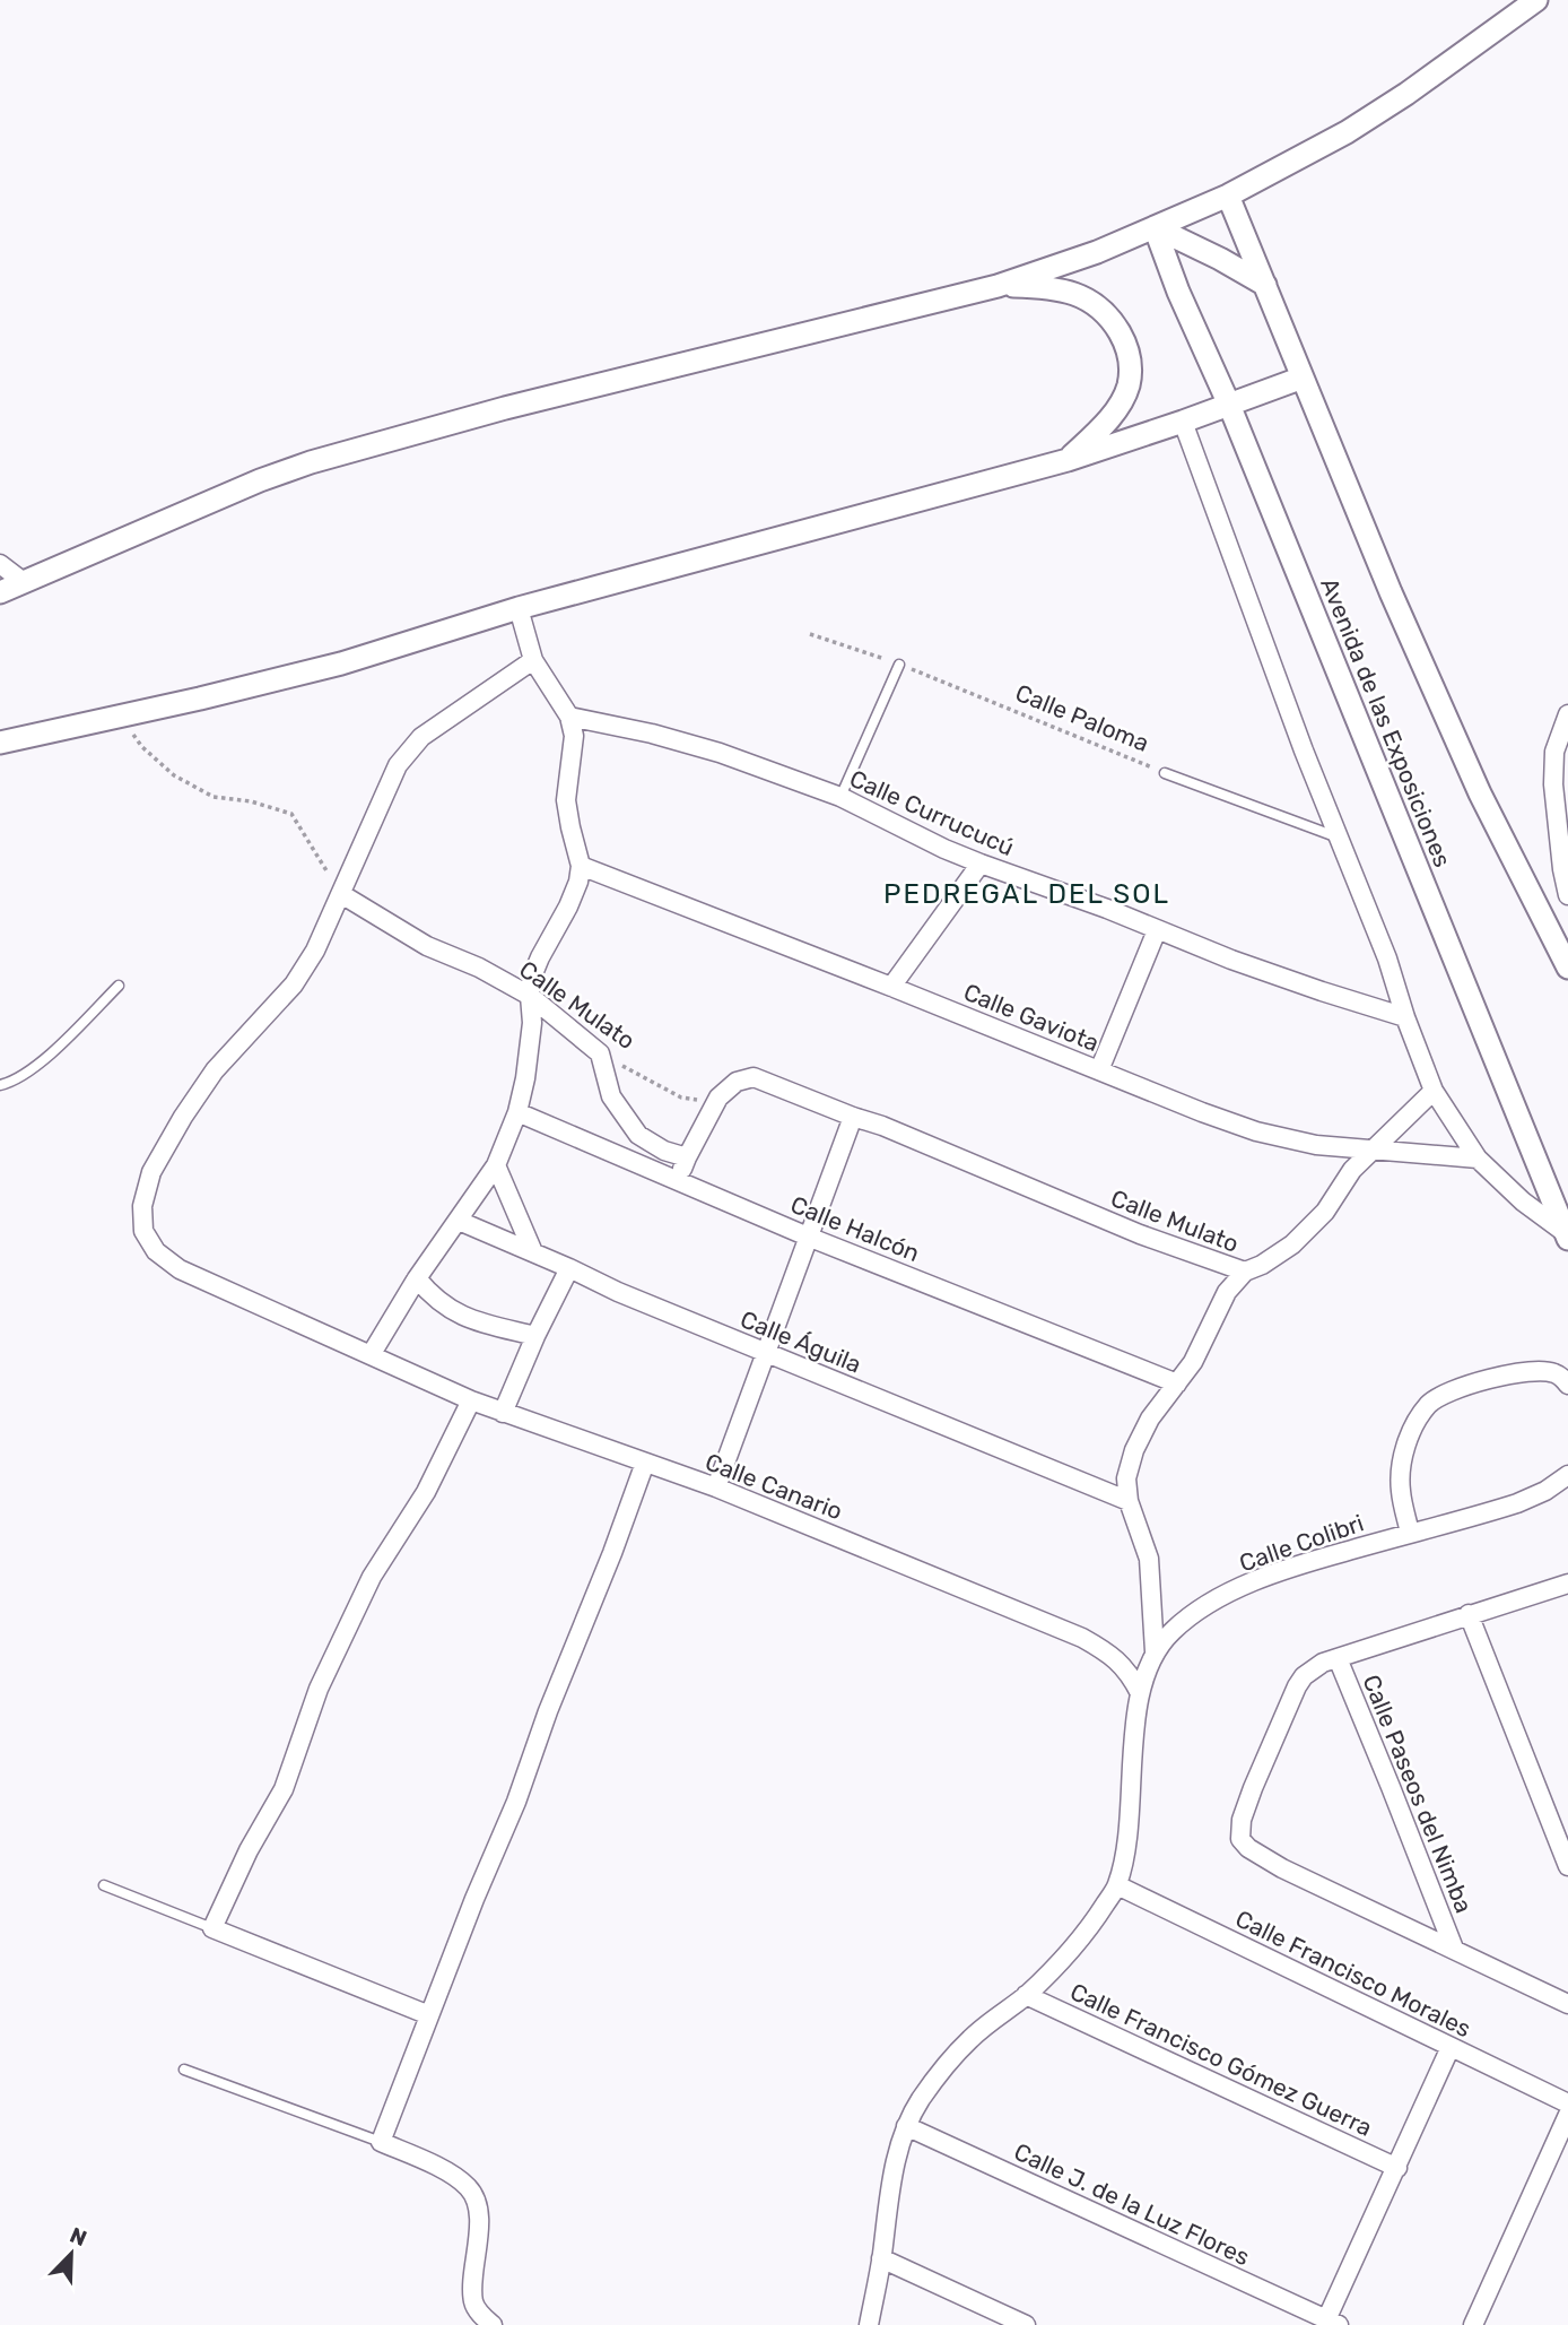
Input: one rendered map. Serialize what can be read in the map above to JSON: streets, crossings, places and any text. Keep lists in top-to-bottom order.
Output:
{
  "streets": {
    "street": [
      "Avenida de las Exposiciones",
      "Calle Currucucú",
      "Calle Mulato",
      "Calle Gaviota",
      "Calle Halcón",
      "Calle Águila",
      "Calle Canario",
      "Calle Colibri",
      "Calle Paseos del Nimba",
      "Calle Francisco Morales",
      "Calle Francisco Gómez Guerra",
      "Calle J. de la Luz Flores"
    ],
    "lane": ["Calle Paloma"]
  },
  "crossings": [
    ["Calle Mulato", "Calle Canario"],
    ["Calle Canario", "Calle Colibri"],
    ["Calle Colibri", "Calle Francisco Morales"]
  ],
  "districts": ["PEDREGAL DEL SOL"],
  "north": "top right"
}
